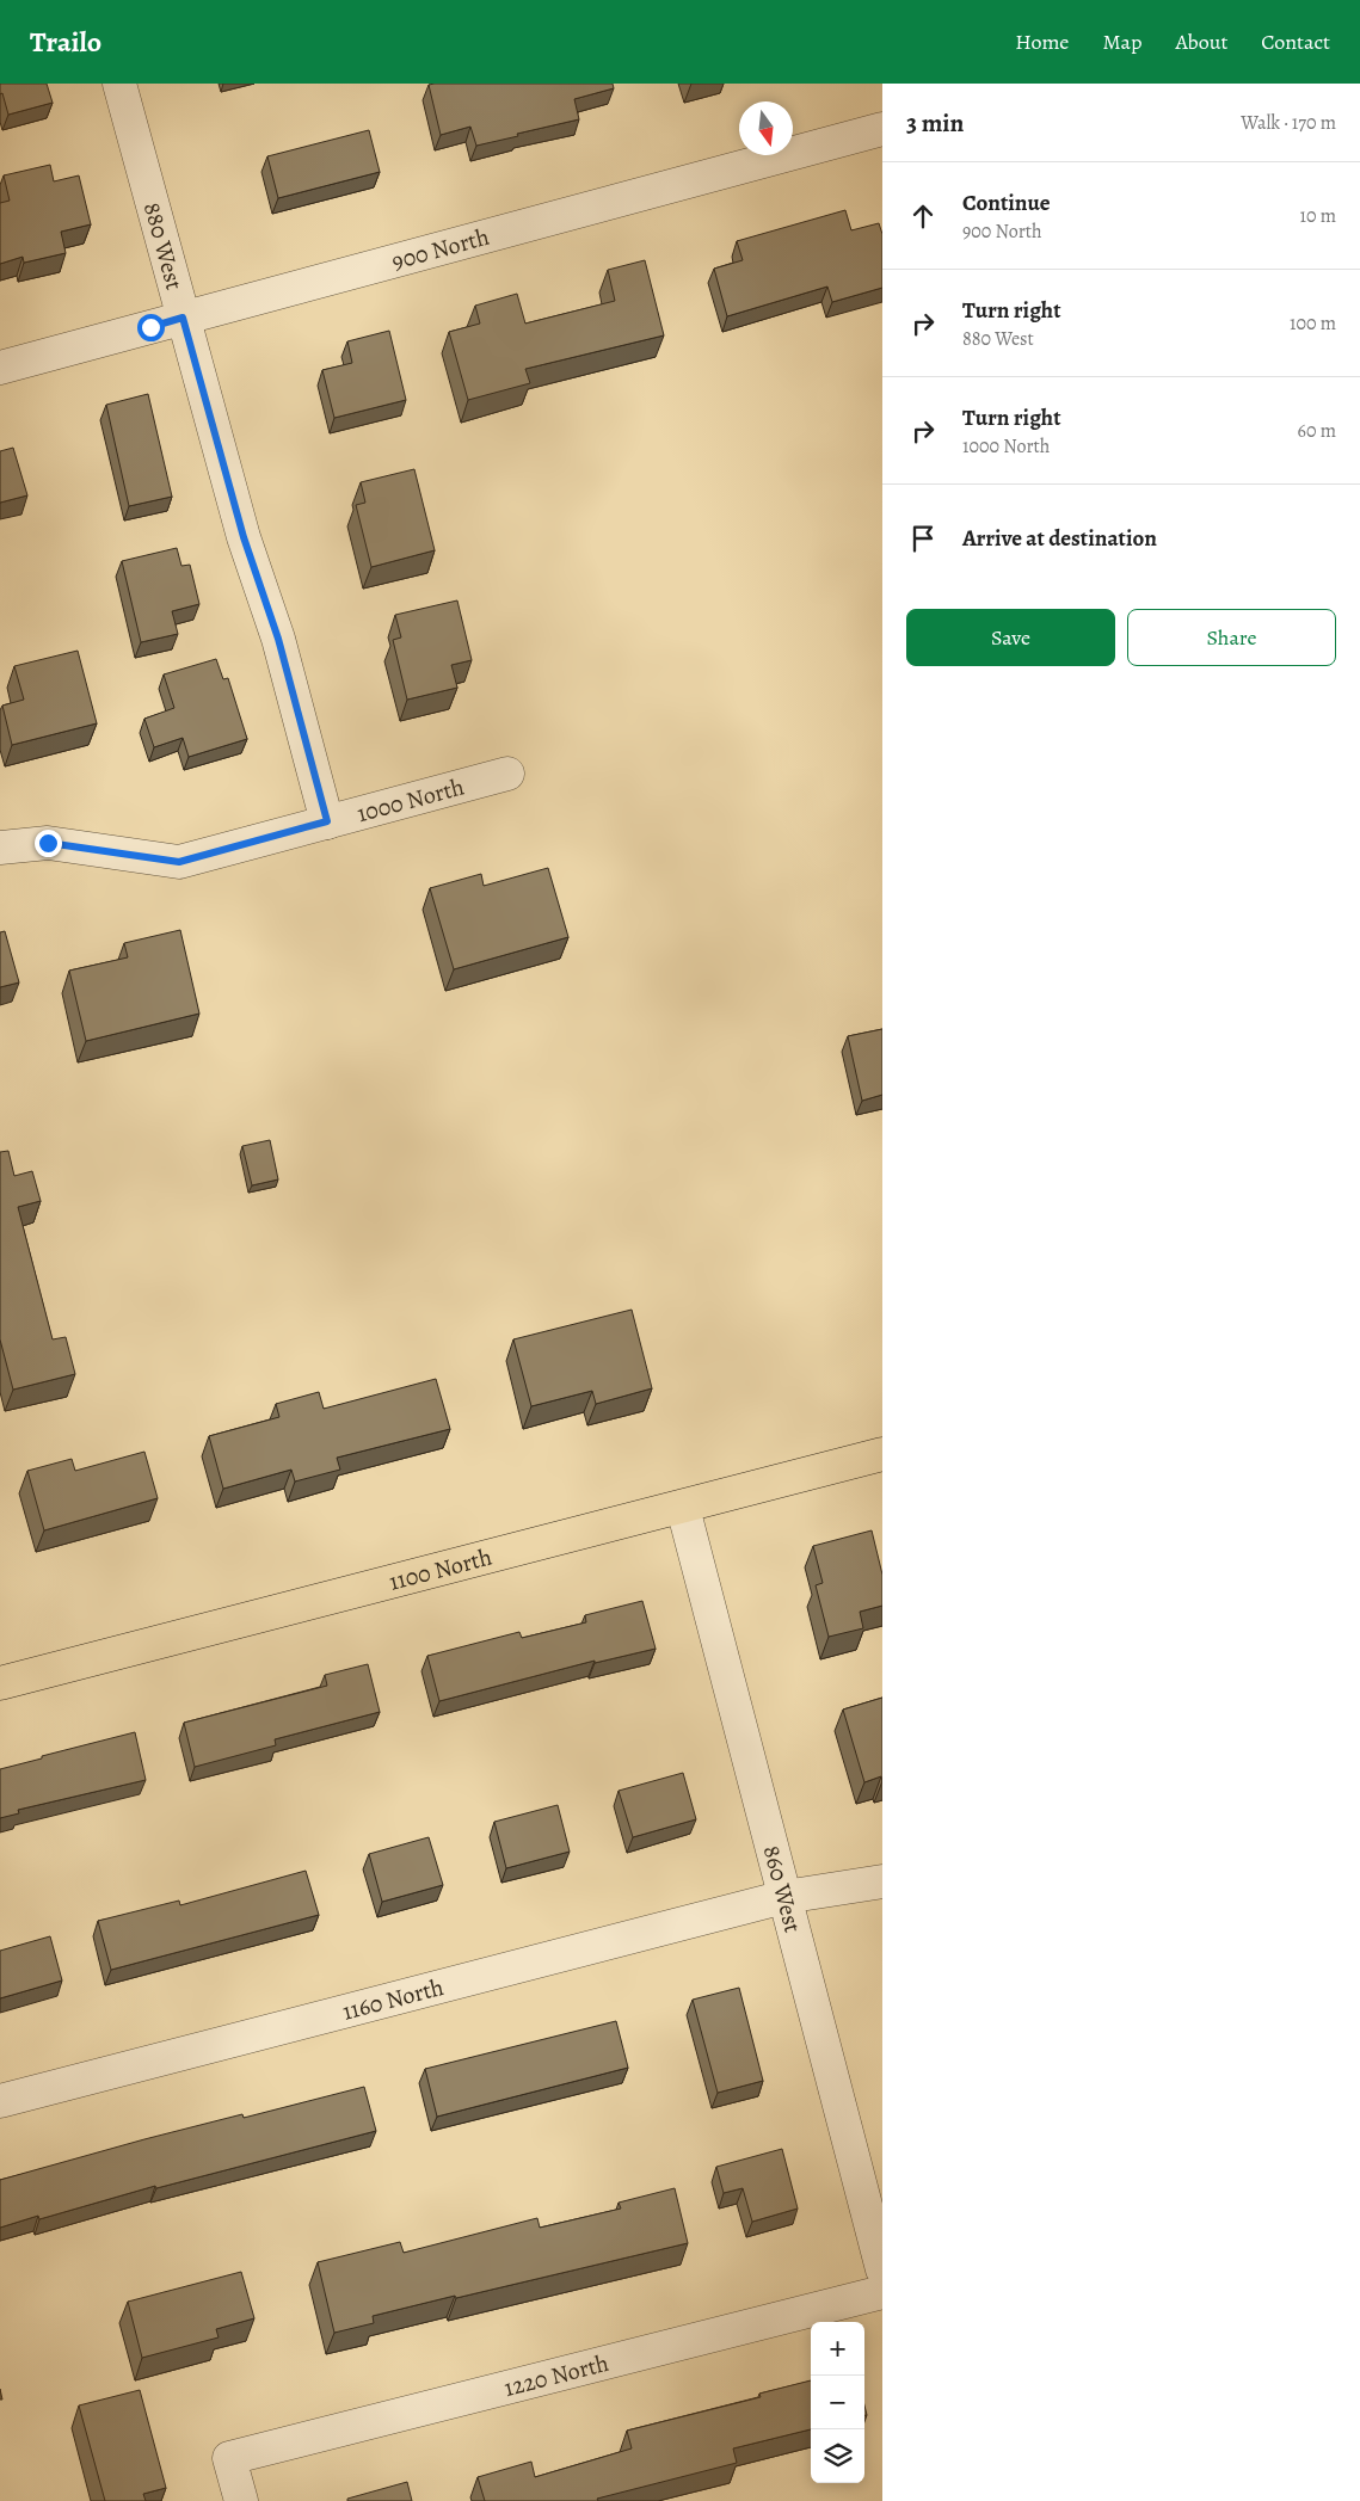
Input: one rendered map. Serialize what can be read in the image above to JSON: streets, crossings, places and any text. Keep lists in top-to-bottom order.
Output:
{
  "streets": {
    "main road": ["1100 North"],
    "street": [
      "880 West",
      "900 North",
      "1000 North",
      "860 West",
      "1160 North",
      "1220 North"
    ]
  },
  "crossings": [
    ["880 West", "900 North"],
    ["880 West", "1000 North"],
    ["1100 North", "860 West"],
    ["860 West", "1160 North"]
  ],
  "north": "bottom",
  "page": {
    "header": "Trailo",
    "nav": [
      "Home",
      "Map",
      "About",
      "Contact"
    ],
    "heading": ["3 min", "Walk · 170 m"],
    "list": [
      ["Continue", "900 North", "10 m"],
      ["Turn right", "880 West", "100 m"],
      ["Turn right", "1000 North", "60 m"],
      "Arrive at destination"
    ],
    "buttons": ["Save", "Share"],
    "map_buttons": ["+", "−"]
  }
}
